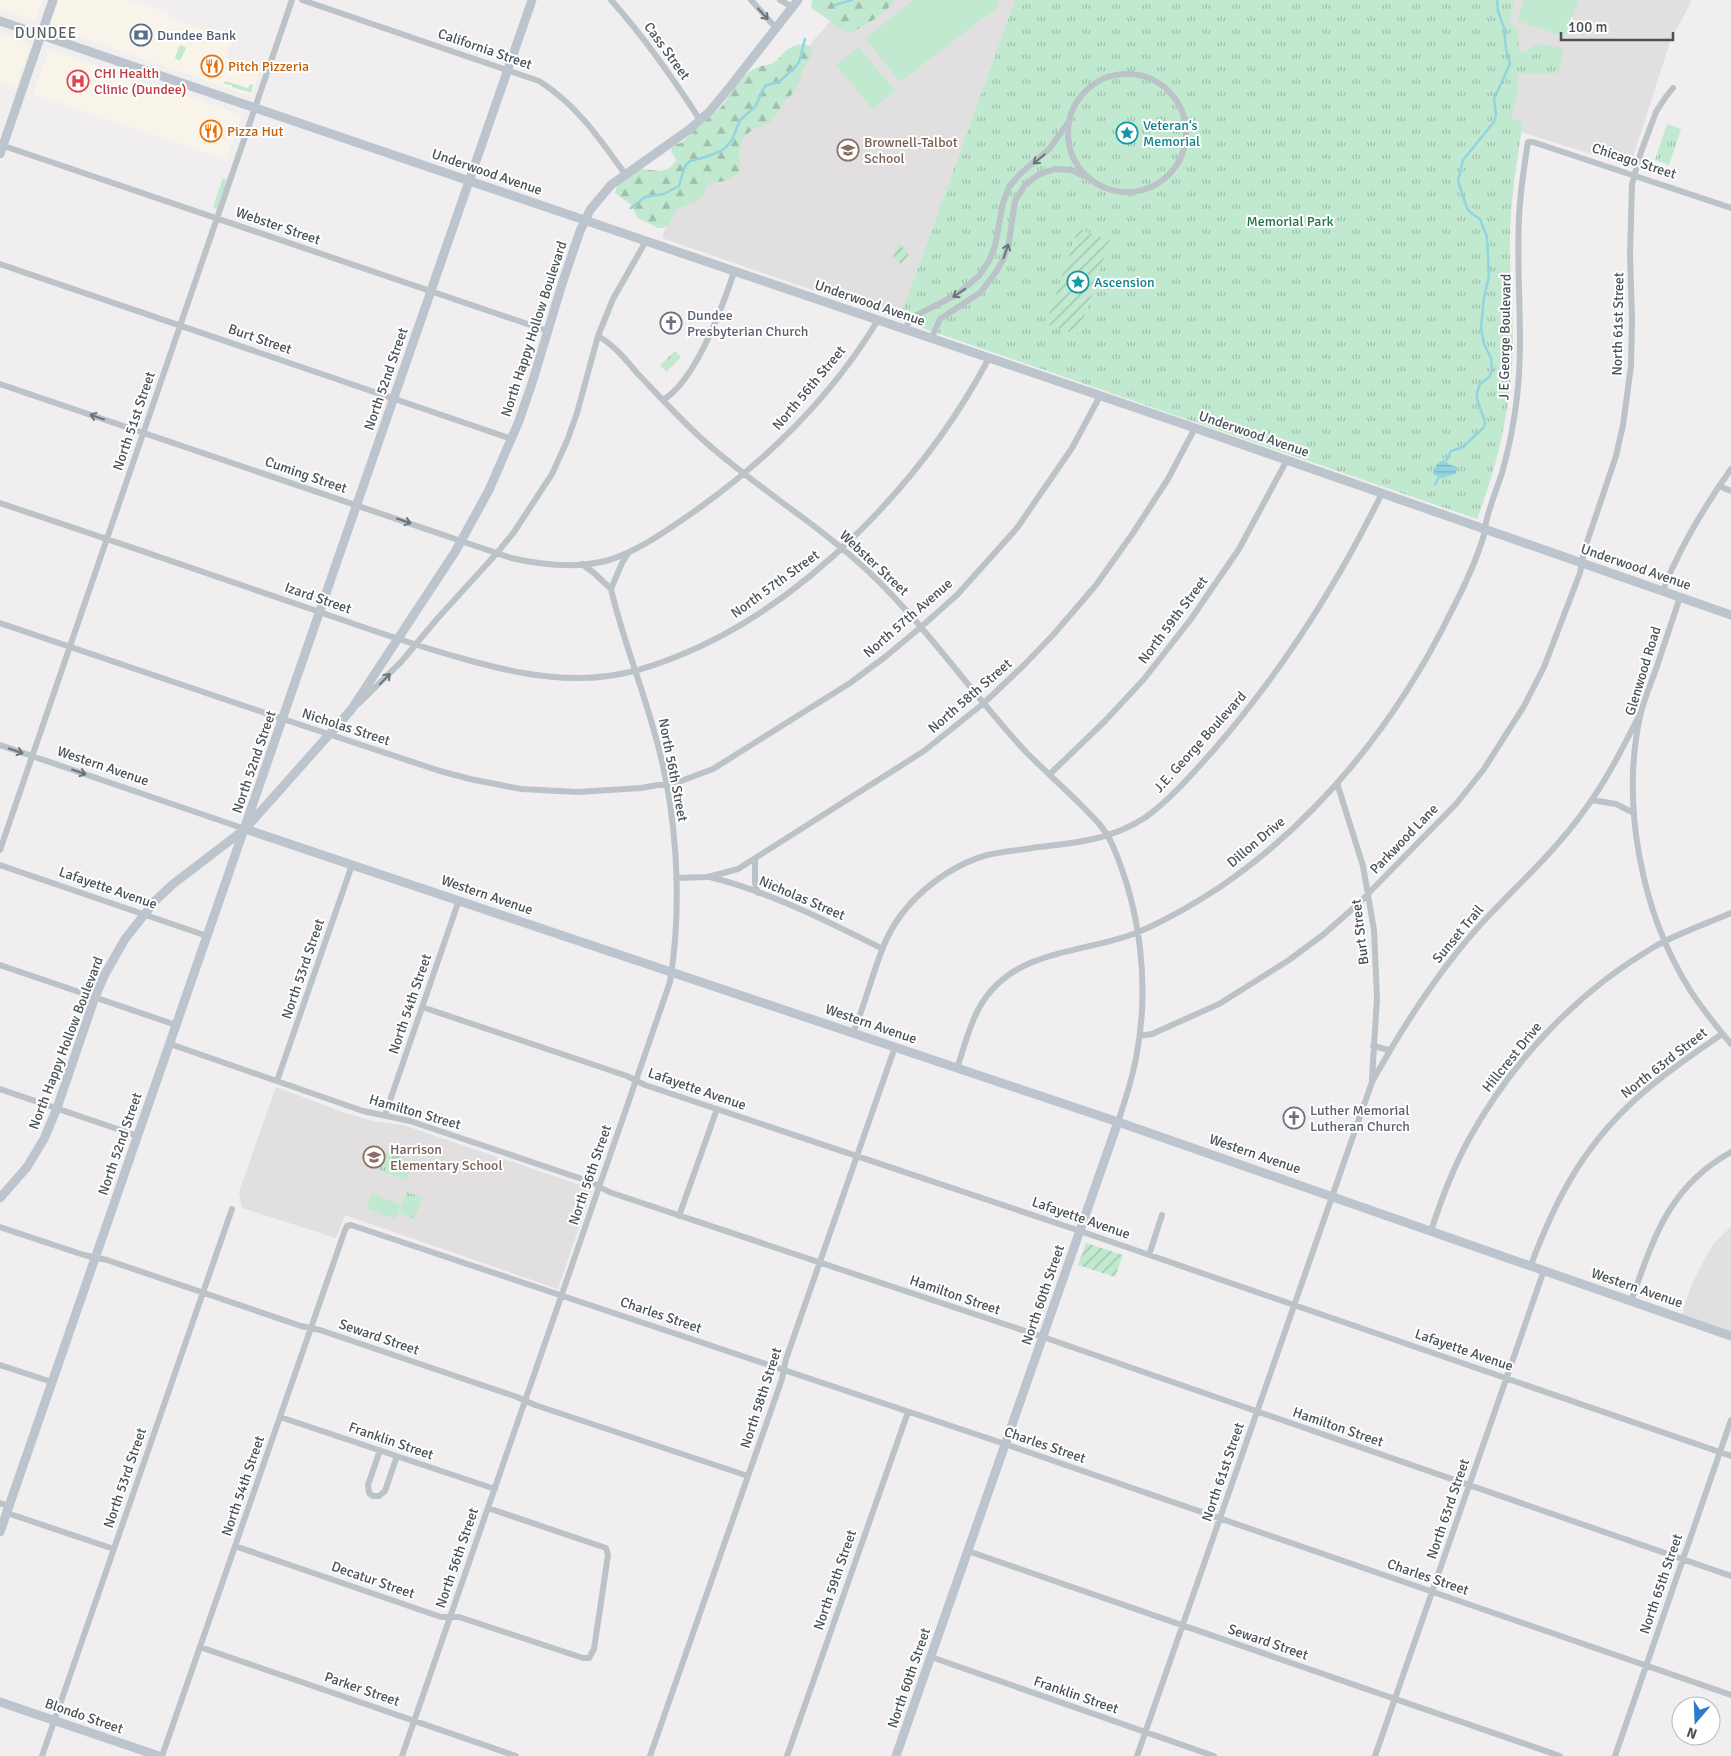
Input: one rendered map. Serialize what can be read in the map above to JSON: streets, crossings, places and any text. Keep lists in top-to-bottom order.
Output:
{
  "streets": {
    "street": [
      "California Street",
      "Cass Street",
      "Chicago Street",
      "Underwood Avenue",
      "Webster Street",
      "North 61st Street",
      "North Happy Hollow Boulevard",
      "J E George Boulevard",
      "Burt Street",
      "North 52nd Street",
      "North 56th Street",
      "North 51st Street",
      "Cuming Street",
      "North 57th Street",
      "Izard Street",
      "North 57th Avenue",
      "North 59th Street",
      "Glenwood Road",
      "North 58th Street",
      "Nicholas Street",
      "J.E. George Boulevard",
      "Western Avenue",
      "Parkwood Lane",
      "Dillon Drive",
      "Lafayette Avenue",
      "Sunset Trail",
      "North 53rd Street",
      "North 54th Street",
      "Hillcrest Drive",
      "North 63rd Street",
      "Hamilton Street",
      "North 60th Street",
      "Charles Street",
      "Seward Street",
      "Franklin Street",
      "Decatur Street",
      "North 65th Street",
      "Parker Street",
      "Blondo Street"
    ]
  },
  "crossings": [
    ["California Street", "North Happy Hollow Boulevard"],
    ["California Street", "North 52nd Street"],
    ["Cass Street", "North Happy Hollow Boulevard"],
    ["Chicago Street", "North 61st Street"],
    ["Chicago Street", "J E George Boulevard"],
    ["Underwood Avenue", "North 61st Street"],
    ["Underwood Avenue", "North Happy Hollow Boulevard"],
    ["Underwood Avenue", "J E George Boulevard"],
    ["Underwood Avenue", "North 52nd Street"],
    ["Underwood Avenue", "North 56th Street"],
    ["Underwood Avenue", "North 51st Street"],
    ["Underwood Avenue", "North 57th Street"],
    ["Underwood Avenue", "North 57th Avenue"],
    ["Underwood Avenue", "North 59th Street"],
    ["Underwood Avenue", "Glenwood Road"],
    ["Underwood Avenue", "North 58th Street"],
    ["Underwood Avenue", "J.E. George Boulevard"],
    ["Underwood Avenue", "Parkwood Lane"],
    ["Underwood Avenue", "Dillon Drive"],
    ["Webster Street", "North Happy Hollow Boulevard"],
    ["Webster Street", "North 52nd Street"],
    ["Webster Street", "North 56th Street"],
    ["Webster Street", "North 51st Street"],
    ["Webster Street", "North 57th Street"],
    ["Webster Street", "North 57th Avenue"],
    ["Webster Street", "North 59th Street"],
    ["Webster Street", "North 58th Street"],
    ["Webster Street", "J.E. George Boulevard"],
    ["Webster Street", "North 60th Street"],
    ["North 61st Street", "Western Avenue"],
    ["North 61st Street", "Parkwood Lane"],
    ["North 61st Street", "Lafayette Avenue"],
    ["North 61st Street", "Sunset Trail"],
    ["North 61st Street", "Hamilton Street"],
    ["North 61st Street", "Charles Street"],
    ["North 61st Street", "Seward Street"],
    ["North 61st Street", "Franklin Street"],
    ["North Happy Hollow Boulevard", "Burt Street"],
    ["North Happy Hollow Boulevard", "North 52nd Street"],
    ["North Happy Hollow Boulevard", "Cuming Street"],
    ["North Happy Hollow Boulevard", "Izard Street"],
    ["North Happy Hollow Boulevard", "Nicholas Street"],
    ["North Happy Hollow Boulevard", "Western Avenue"],
    ["North Happy Hollow Boulevard", "Lafayette Avenue"],
    ["J E George Boulevard", "Dillon Drive"],
    ["Burt Street", "North 52nd Street"],
    ["Burt Street", "North 51st Street"],
    ["Burt Street", "Parkwood Lane"],
    ["Burt Street", "Dillon Drive"],
    ["Burt Street", "Sunset Trail"],
    ["North 52nd Street", "Cuming Street"],
    ["North 52nd Street", "Izard Street"],
    ["North 52nd Street", "Nicholas Street"],
    ["North 52nd Street", "Western Avenue"],
    ["North 52nd Street", "Lafayette Avenue"],
    ["North 52nd Street", "Hamilton Street"],
    ["North 52nd Street", "Seward Street"],
    ["North 56th Street", "Cuming Street"],
    ["North 56th Street", "North 57th Street"],
    ["North 56th Street", "Izard Street"],
    ["North 56th Street", "North 57th Avenue"],
    ["North 56th Street", "North 58th Street"],
    ["North 56th Street", "Nicholas Street"],
    ["North 56th Street", "Western Avenue"],
    ["North 56th Street", "Lafayette Avenue"],
    ["North 56th Street", "Hamilton Street"],
    ["North 56th Street", "Charles Street"],
    ["North 56th Street", "Seward Street"],
    ["North 56th Street", "Franklin Street"],
    ["North 56th Street", "Decatur Street"],
    ["North 56th Street", "Parker Street"],
    ["North 51st Street", "Cuming Street"],
    ["North 51st Street", "Izard Street"],
    ["North 51st Street", "Nicholas Street"],
    ["North 51st Street", "Western Avenue"],
    ["North 57th Street", "Izard Street"],
    ["North 57th Avenue", "Nicholas Street"],
    ["North 59th Street", "Charles Street"],
    ["Glenwood Road", "Sunset Trail"],
    ["Glenwood Road", "Hillcrest Drive"],
    ["Glenwood Road", "North 63rd Street"],
    ["North 58th Street", "Nicholas Street"],
    ["North 58th Street", "Western Avenue"],
    ["North 58th Street", "Lafayette Avenue"],
    ["North 58th Street", "Hamilton Street"],
    ["North 58th Street", "Charles Street"],
    ["North 58th Street", "Seward Street"],
    ["Nicholas Street", "J.E. George Boulevard"],
    ["J.E. George Boulevard", "Western Avenue"],
    ["J.E. George Boulevard", "North 60th Street"],
    ["Western Avenue", "Dillon Drive"],
    ["Western Avenue", "Sunset Trail"],
    ["Western Avenue", "North 53rd Street"],
    ["Western Avenue", "North 54th Street"],
    ["Western Avenue", "Hillcrest Drive"],
    ["Western Avenue", "North 63rd Street"],
    ["Western Avenue", "North 60th Street"],
    ["Parkwood Lane", "North 60th Street"],
    ["Dillon Drive", "North 60th Street"],
    ["Lafayette Avenue", "North 54th Street"],
    ["Lafayette Avenue", "North 63rd Street"],
    ["Lafayette Avenue", "North 60th Street"],
    ["Lafayette Avenue", "North 65th Street"],
    ["North 53rd Street", "Hamilton Street"],
    ["North 53rd Street", "Seward Street"],
    ["North 53rd Street", "Blondo Street"],
    ["North 54th Street", "Hamilton Street"],
    ["North 54th Street", "Charles Street"],
    ["North 54th Street", "Seward Street"],
    ["North 54th Street", "Franklin Street"],
    ["North 54th Street", "Decatur Street"],
    ["North 54th Street", "Parker Street"],
    ["North 54th Street", "Blondo Street"],
    ["North 63rd Street", "Hamilton Street"],
    ["North 63rd Street", "Charles Street"],
    ["North 63rd Street", "Seward Street"],
    ["Hamilton Street", "North 60th Street"],
    ["Hamilton Street", "North 65th Street"],
    ["North 60th Street", "Charles Street"],
    ["North 60th Street", "Seward Street"],
    ["North 60th Street", "Franklin Street"],
    ["Charles Street", "North 65th Street"]
  ],
  "districts": ["DUNDEE"],
  "parks": ["Memorial Park"],
  "places": {
    "bank": ["Dundee Bank"],
    "restaurant": ["Pitch Pizzeria", "Pizza Hut"],
    "hospital": ["CHI Health Clinic (Dundee)"],
    "place": ["Veteranʻs Memorial", "Ascension"],
    "school or university": ["Brownell-Talbot School", "Harrison Elementary School"],
    "church": ["Dundee Presbyterian Church", "Luther Memorial Lutheran Church"]
  },
  "scale_bar": "100 m",
  "north": "bottom"
}
